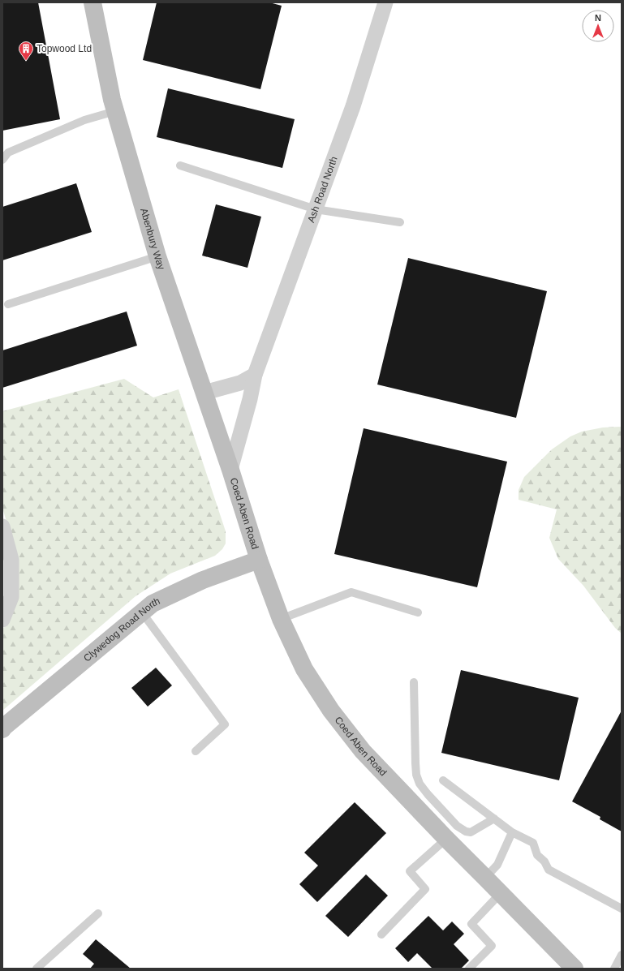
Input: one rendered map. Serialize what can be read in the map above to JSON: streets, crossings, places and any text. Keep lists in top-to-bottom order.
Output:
{
  "streets": {
    "street": [
      "Ash Road North",
      "Abenbury Way",
      "Coed Aben Road",
      "Clywedog Road North"
    ]
  },
  "crossings": [
    ["Ash Road North", "Abenbury Way"],
    ["Ash Road North", "Coed Aben Road"],
    ["Abenbury Way", "Coed Aben Road"],
    ["Coed Aben Road", "Clywedog Road North"]
  ],
  "places": {
    "building": ["Topwood Ltd"]
  },
  "north": "top"
}
